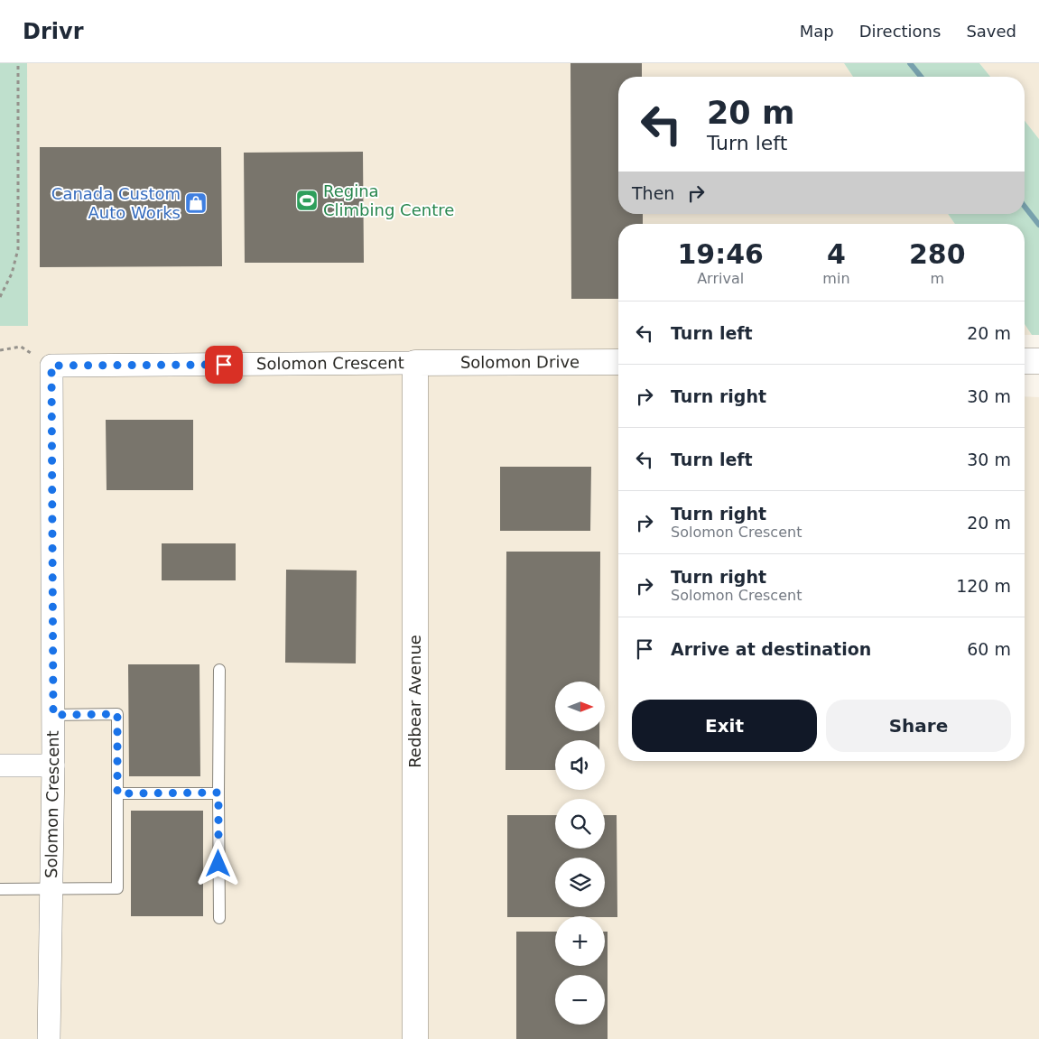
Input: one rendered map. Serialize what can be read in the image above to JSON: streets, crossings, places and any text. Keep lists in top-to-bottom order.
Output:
{
  "streets": {
    "street": ["Solomon Drive", "Solomon Crescent", "Redbear Avenue"]
  },
  "crossings": [
    ["Solomon Drive", "Solomon Crescent"],
    ["Solomon Drive", "Redbear Avenue"],
    ["Solomon Crescent", "Redbear Avenue"]
  ],
  "places": {
    "sports": ["Regina Climbing Centre"],
    "shop": ["Canada Custom Auto Works"]
  },
  "north": "right",
  "page": {
    "header": "Drivr",
    "nav": ["Map", "Directions", "Saved"],
    "turn": ["20 m", "Turn left"],
    "then": "Then",
    "eta": [
      "19:46",
      "Arrival",
      "4",
      "min",
      "280",
      "m"
    ],
    "list": [
      {
        "name": "Turn left",
        "value": "20 m"
      },
      {
        "name": "Turn right",
        "value": "30 m"
      },
      {
        "name": "Turn left",
        "value": "30 m"
      },
      {
        "name": "Turn right",
        "note": "Solomon Crescent",
        "value": "20 m"
      },
      {
        "name": "Turn right",
        "note": "Solomon Crescent",
        "value": "120 m"
      },
      {
        "name": "Arrive at destination",
        "value": "60 m"
      }
    ],
    "map_buttons": ["+", "−"],
    "buttons": ["Exit", "Share"]
  }
}
